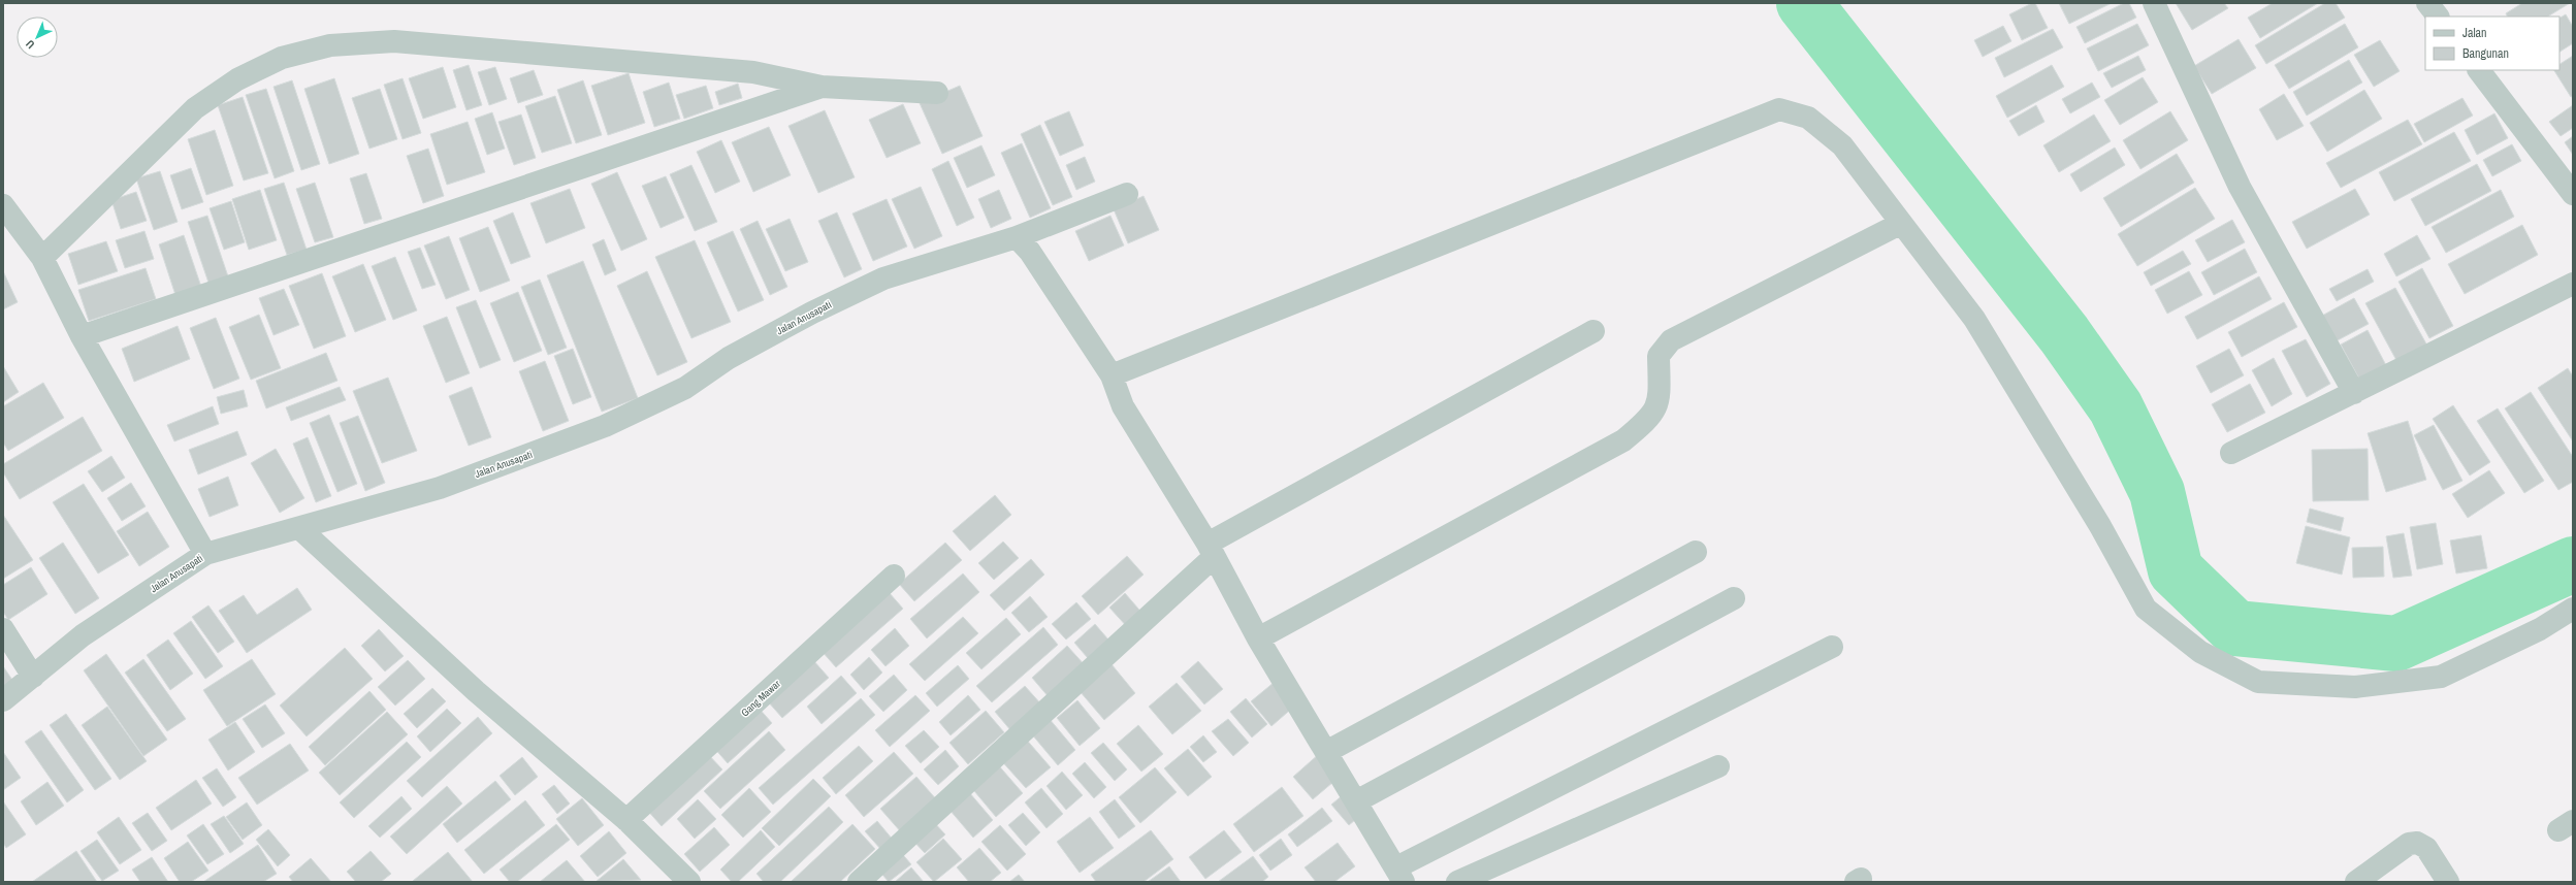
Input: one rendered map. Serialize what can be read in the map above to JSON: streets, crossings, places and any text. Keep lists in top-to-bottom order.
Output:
{
  "streets": {
    "street": ["Jalan Anusapati", "Gang Mawar"]
  },
  "legend": ["Jalan", "Bangunan"],
  "north": "bottom left"
}
